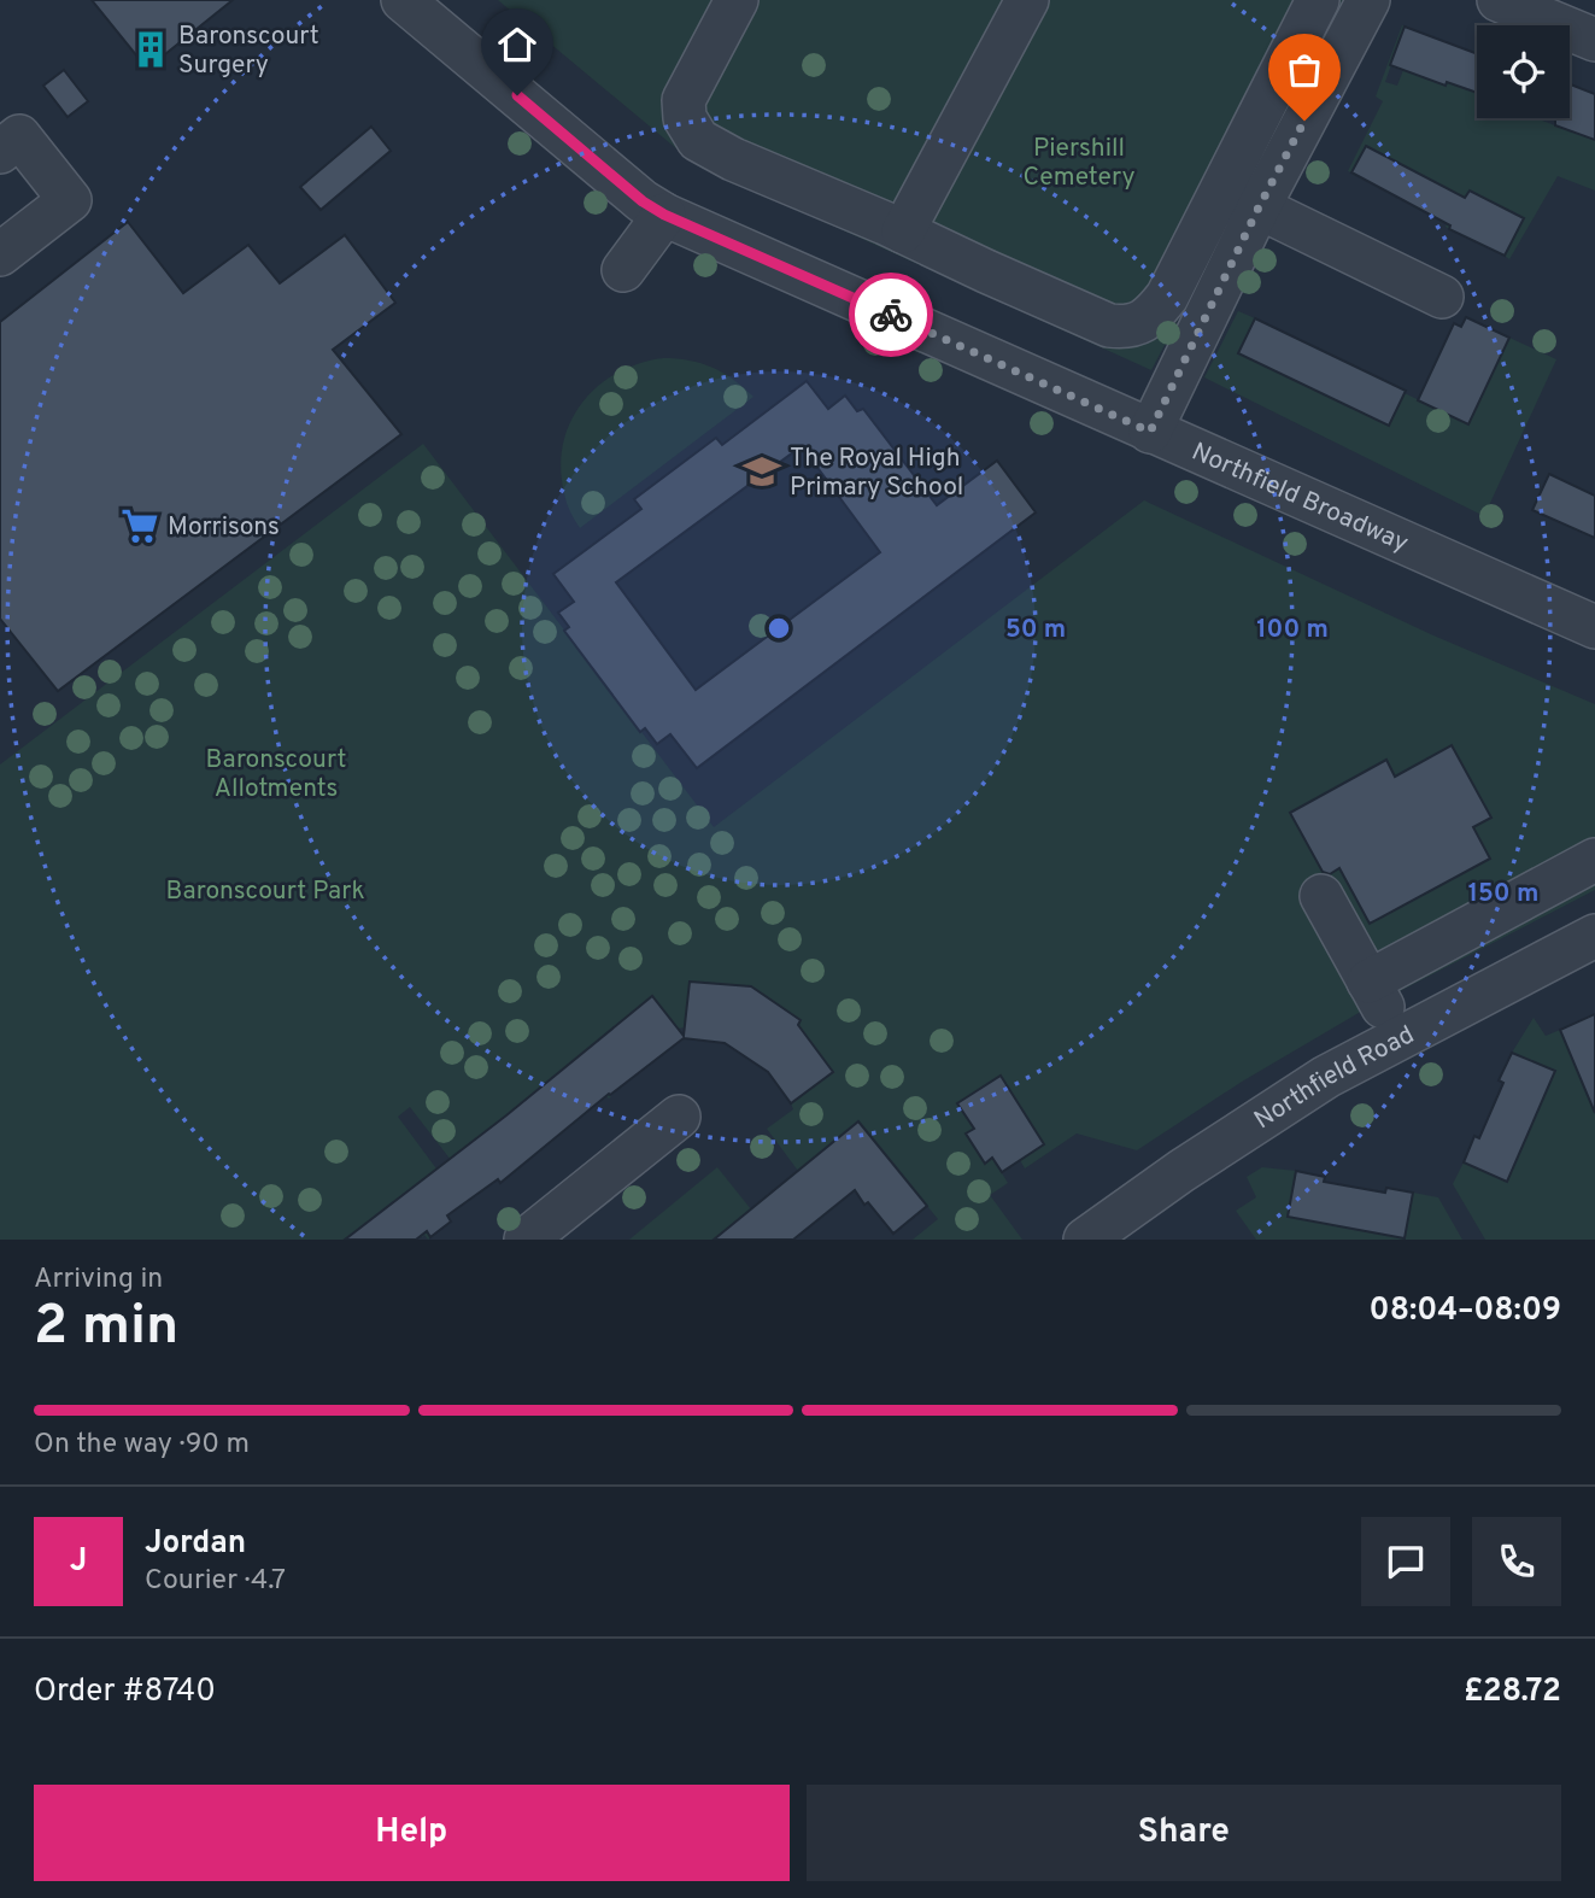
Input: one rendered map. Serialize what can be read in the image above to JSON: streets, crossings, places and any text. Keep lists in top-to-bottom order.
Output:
{
  "streets": {
    "street": ["Northfield Broadway", "Northfield Road"]
  },
  "parks": ["Piershill Cemetery", "Baronscourt Allotments", "Baronscourt Park"],
  "places": {
    "building": ["Baronscourt Surgery"],
    "school or university": ["The Royal High Primary School"],
    "supermarket": ["Morrisons"]
  },
  "page": {
    "heading": ["2 min", "Arriving in", "08:04–08:09"],
    "panel": [
      "Jordan",
      "Courier · 4.7",
      "Order #8740",
      "£28.72"
    ],
    "bar": "On the way · 90 m",
    "round": "J",
    "buttons": ["Help", "Share"]
  },
  "rings": ["50 m", "100 m", "150 m"]
}
